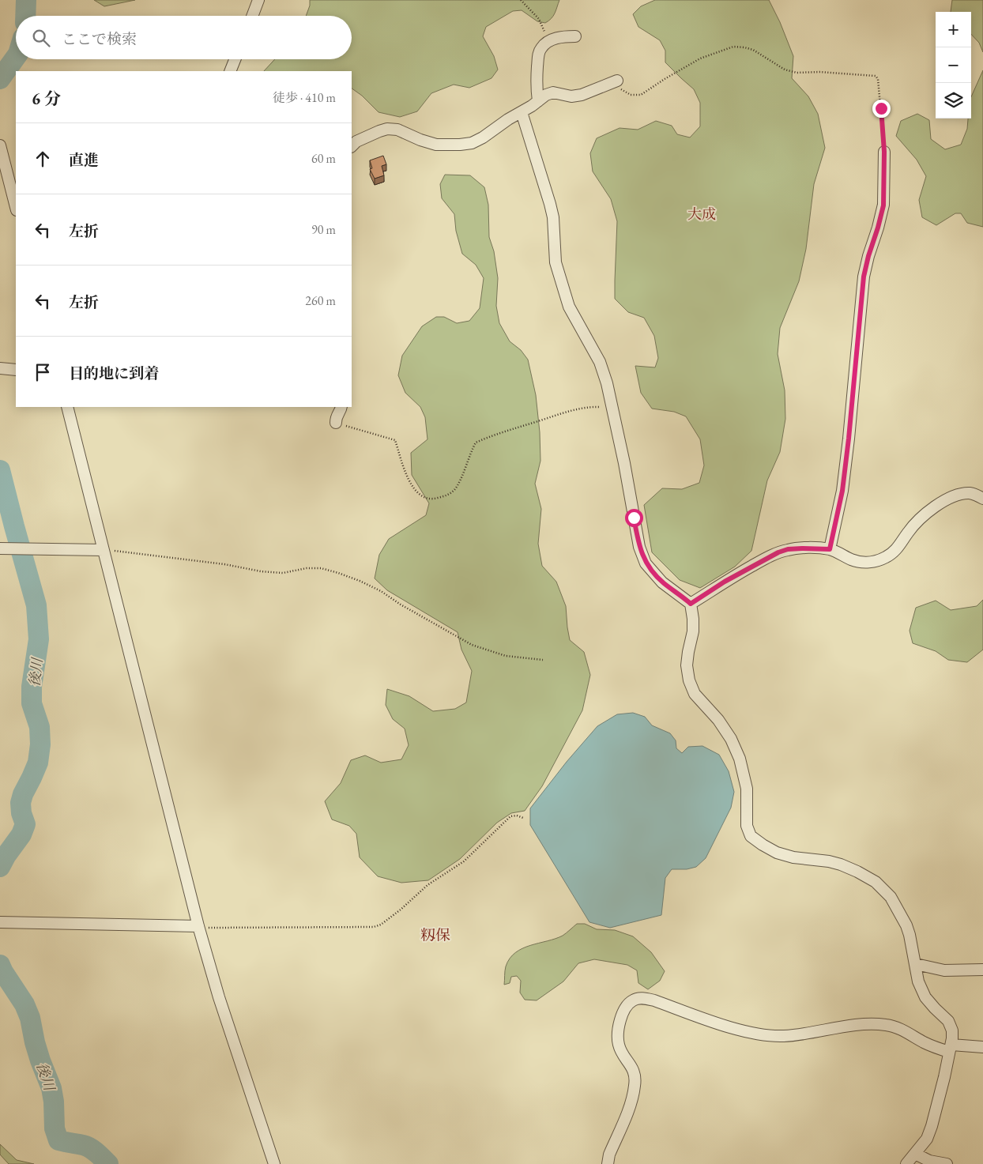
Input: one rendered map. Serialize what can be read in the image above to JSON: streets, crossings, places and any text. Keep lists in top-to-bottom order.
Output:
{
  "districts": ["大成", "籾保"],
  "water": ["後川"],
  "page": {
    "map_buttons": ["+", "−"],
    "search": "ここで検索",
    "heading": ["6 分", "徒歩 · 410 m"],
    "list": [
      ["直進", "60 m"],
      ["左折", "90 m"],
      ["左折", "260 m"],
      "目的地に到着"
    ]
  }
}
